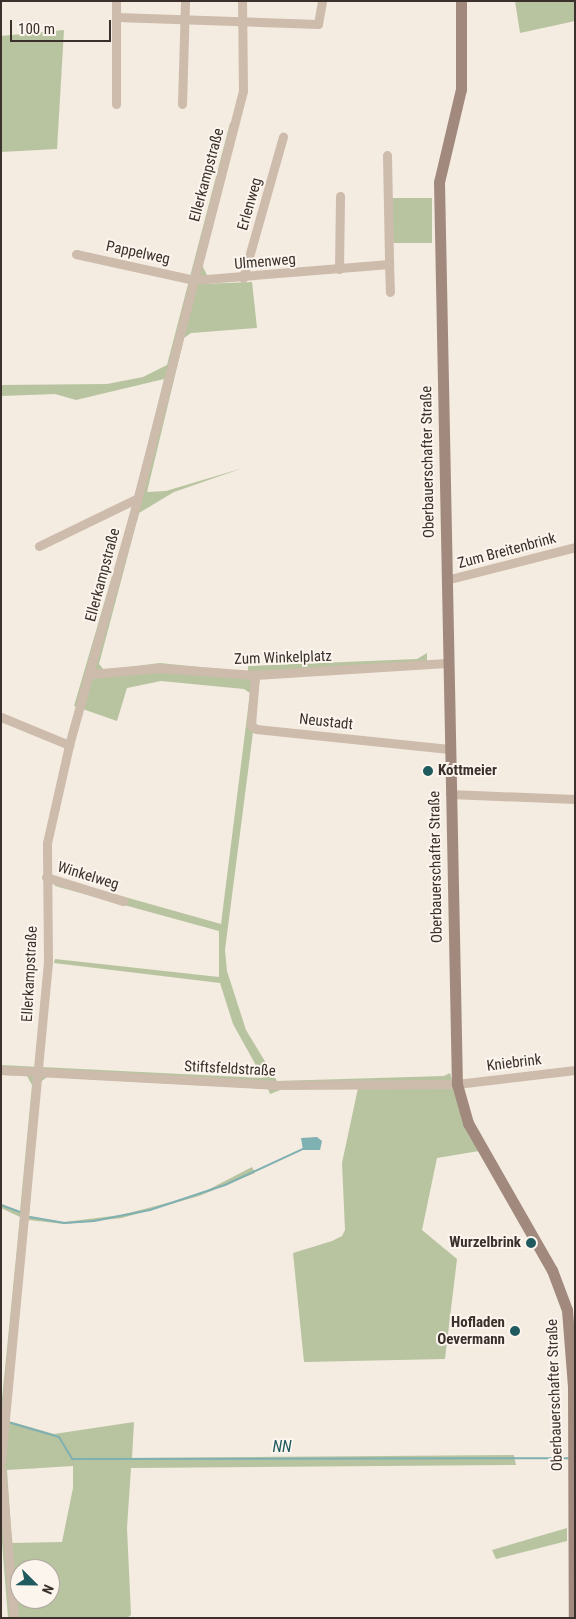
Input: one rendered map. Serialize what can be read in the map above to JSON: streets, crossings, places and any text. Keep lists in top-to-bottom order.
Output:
{
  "streets": {
    "main road": ["Oberbauerschafter Straße"],
    "street": [
      "Ellerkampstraße",
      "Erlenweg",
      "Pappelweg",
      "Ulmenweg",
      "Zum Breitenbrink",
      "Zum Winkelplatz",
      "Neustadt",
      "Winkelweg",
      "Kniebrink",
      "Stiftsfeldstraße"
    ]
  },
  "crossings": [
    ["Ellerkampstraße", "Pappelweg"],
    ["Ellerkampstraße", "Ulmenweg"],
    ["Ellerkampstraße", "Zum Winkelplatz"],
    ["Ellerkampstraße", "Winkelweg"],
    ["Ellerkampstraße", "Stiftsfeldstraße"],
    ["Erlenweg", "Ulmenweg"],
    ["Pappelweg", "Ulmenweg"],
    ["Oberbauerschafter Straße", "Zum Breitenbrink"],
    ["Oberbauerschafter Straße", "Zum Winkelplatz"],
    ["Oberbauerschafter Straße", "Neustadt"],
    ["Oberbauerschafter Straße", "Kniebrink"],
    ["Oberbauerschafter Straße", "Stiftsfeldstraße"],
    ["Zum Winkelplatz", "Neustadt"],
    ["Kniebrink", "Stiftsfeldstraße"]
  ],
  "water": ["NN"],
  "places": ["Kottmeier", "Wurzelbrink", "Hofladen Oevermann"],
  "scale_bar": "100 m",
  "north": "bottom right"
}
